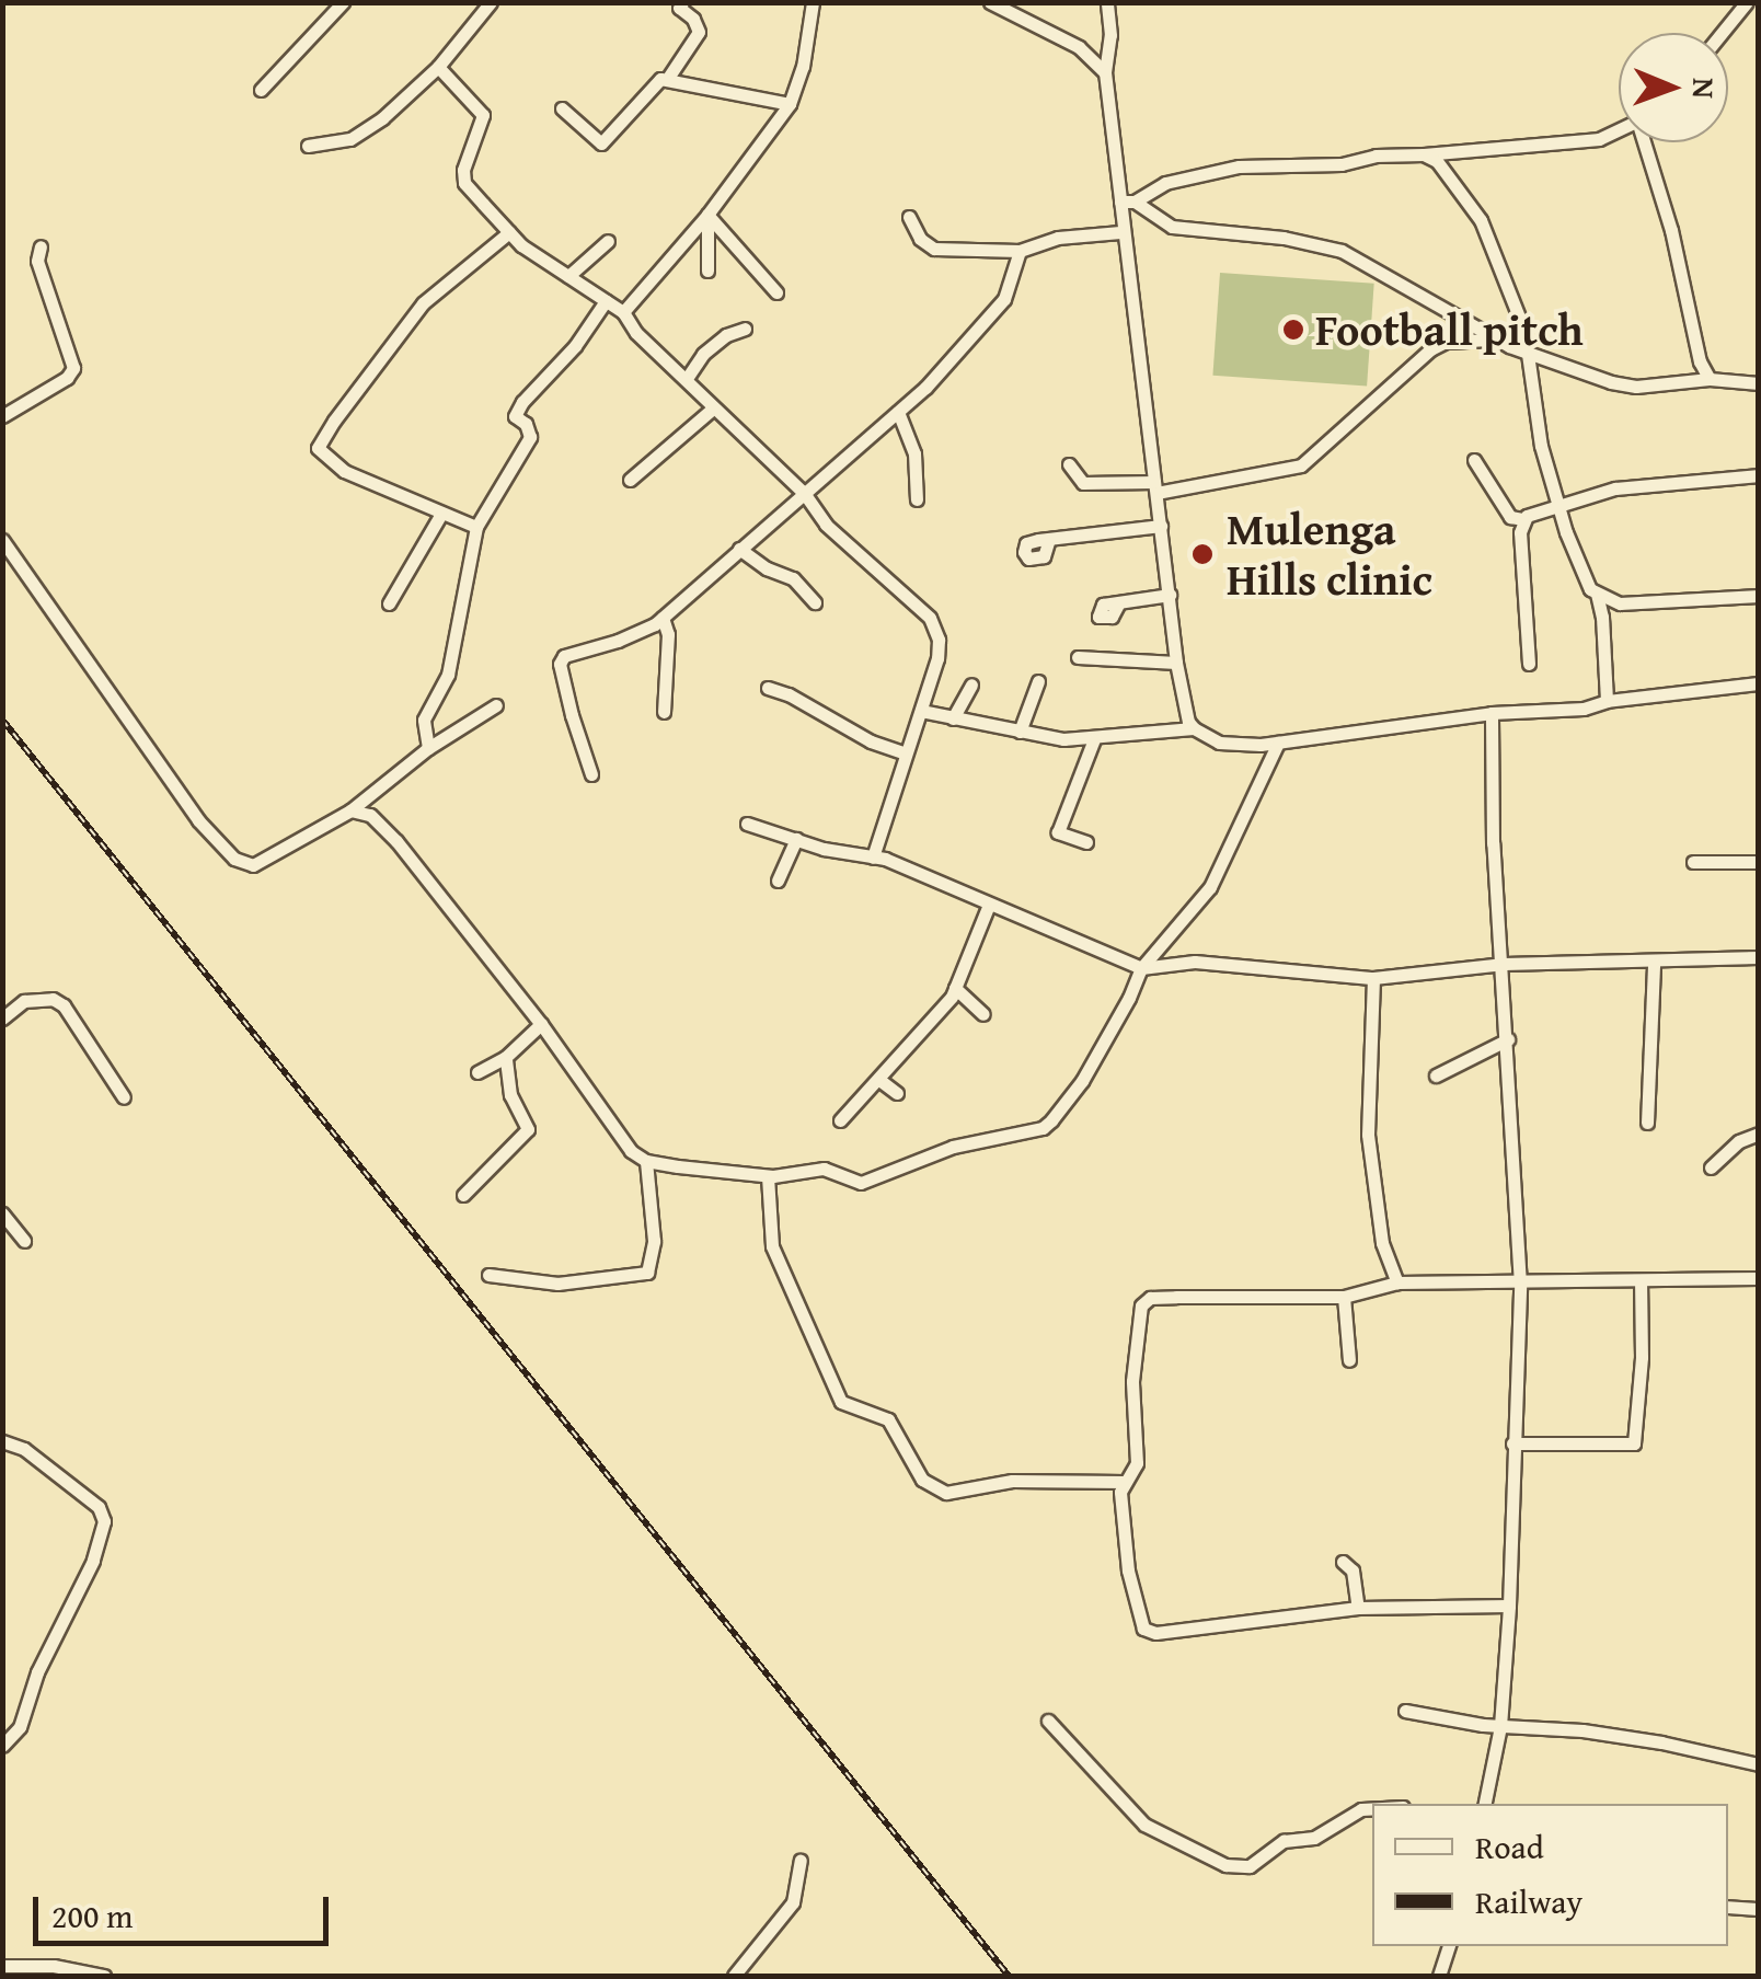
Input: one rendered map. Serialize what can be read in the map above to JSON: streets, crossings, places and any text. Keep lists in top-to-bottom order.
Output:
{
  "places": ["Football pitch", "Mulenga Hills clinic"],
  "legend": ["Road", "Railway"],
  "scale_bar": "200 m",
  "north": "right"
}
